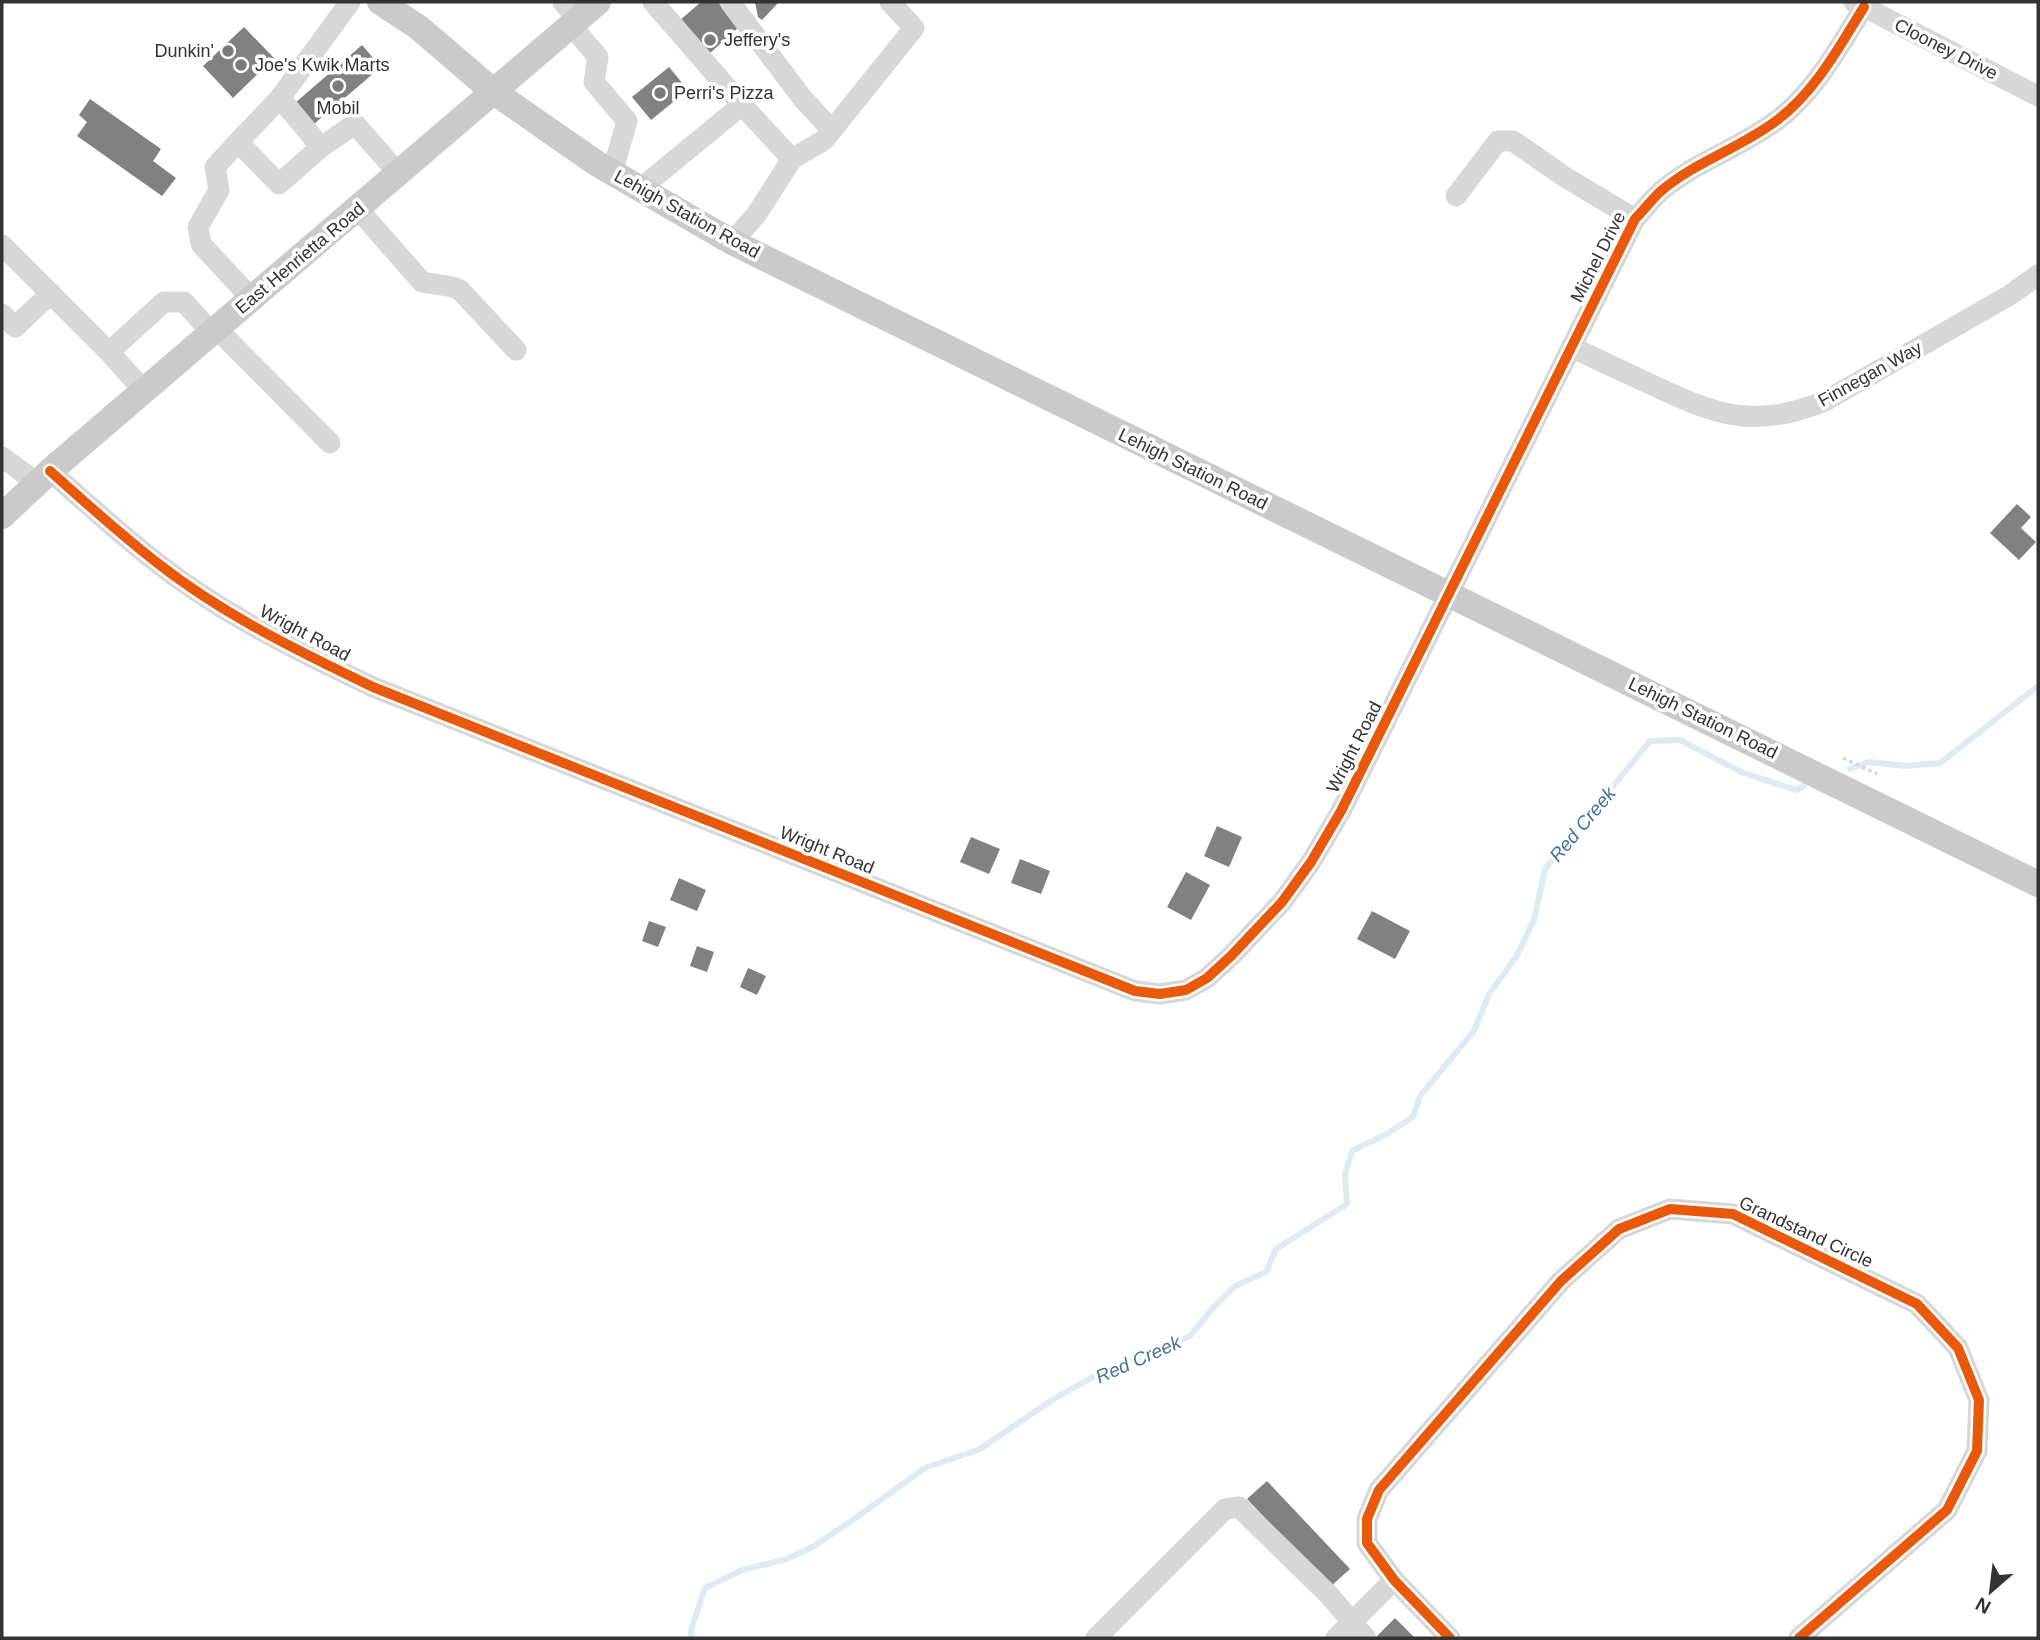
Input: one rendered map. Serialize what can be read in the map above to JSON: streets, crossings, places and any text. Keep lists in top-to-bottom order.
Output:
{
  "streets": {
    "main road": ["Lehigh Station Road", "East Henrietta Road"],
    "street": [
      "Clooney Drive",
      "Michel Drive",
      "Finnegan Way",
      "Wright Road",
      "Grandstand Circle"
    ]
  },
  "crossings": [
    ["Clooney Drive", "Michel Drive"],
    ["Lehigh Station Road", "Michel Drive"],
    ["Lehigh Station Road", "East Henrietta Road"],
    ["Lehigh Station Road", "Wright Road"],
    ["Michel Drive", "Finnegan Way"],
    ["Michel Drive", "Wright Road"],
    ["East Henrietta Road", "Wright Road"]
  ],
  "water": ["Red Creek"],
  "places": [
    "Jeffery's",
    "Dunkin'",
    "Joe's Kwik Marts",
    "Mobil",
    "Perri's Pizza"
  ],
  "north": "bottom left"
}
